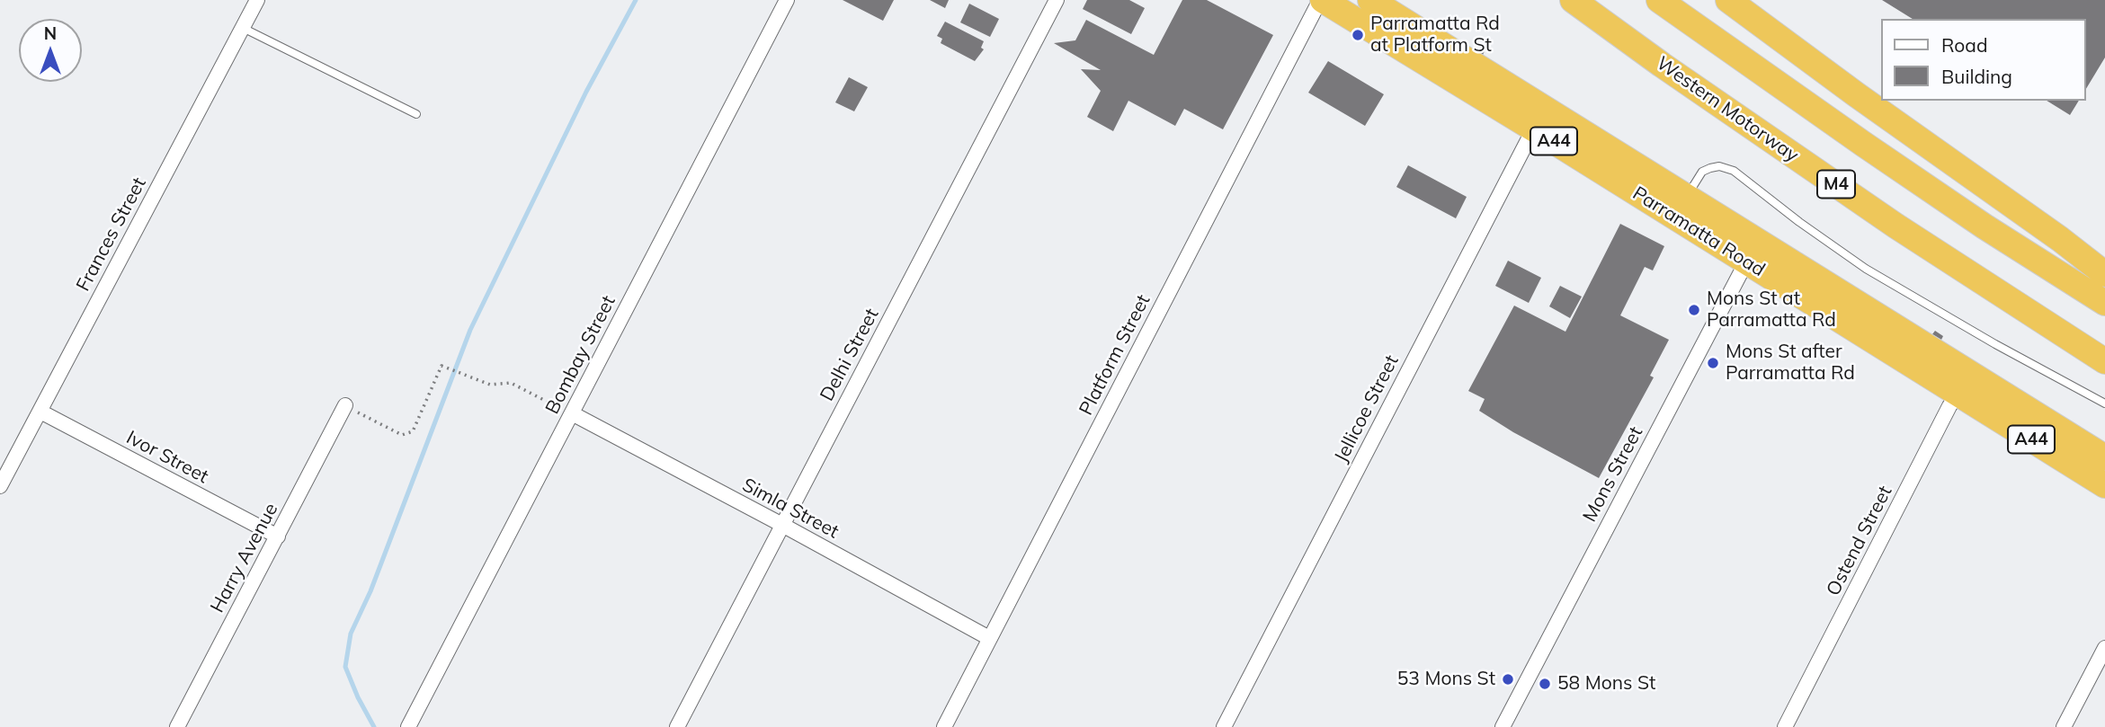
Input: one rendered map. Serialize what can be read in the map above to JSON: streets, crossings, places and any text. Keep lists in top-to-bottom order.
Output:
{
  "streets": {
    "highway": [
      "Western Motorway",
      "A44",
      "M4",
      "Parramatta Road"
    ],
    "street": [
      "Frances Street",
      "Bombay Street",
      "Delhi Street",
      "Platform Street",
      "Jellicoe Street",
      "Ivor Street",
      "Mons Street",
      "Simla Street",
      "Ostend Street",
      "Harry Avenue"
    ]
  },
  "crossings": [
    ["Parramatta Road", "Platform Street"],
    ["Parramatta Road", "Jellicoe Street"],
    ["Parramatta Road", "Mons Street"],
    ["Parramatta Road", "Ostend Street"],
    ["Frances Street", "Ivor Street"],
    ["Bombay Street", "Simla Street"],
    ["Delhi Street", "Simla Street"],
    ["Platform Street", "Simla Street"],
    ["Ivor Street", "Harry Avenue"]
  ],
  "places": [
    "Parramatta Rd at Platform St",
    "Mons St at Parramatta Rd",
    "Mons St after Parramatta Rd",
    "53 Mons St",
    "58 Mons St"
  ],
  "legend": ["Road", "Building"],
  "north": "top"
}
